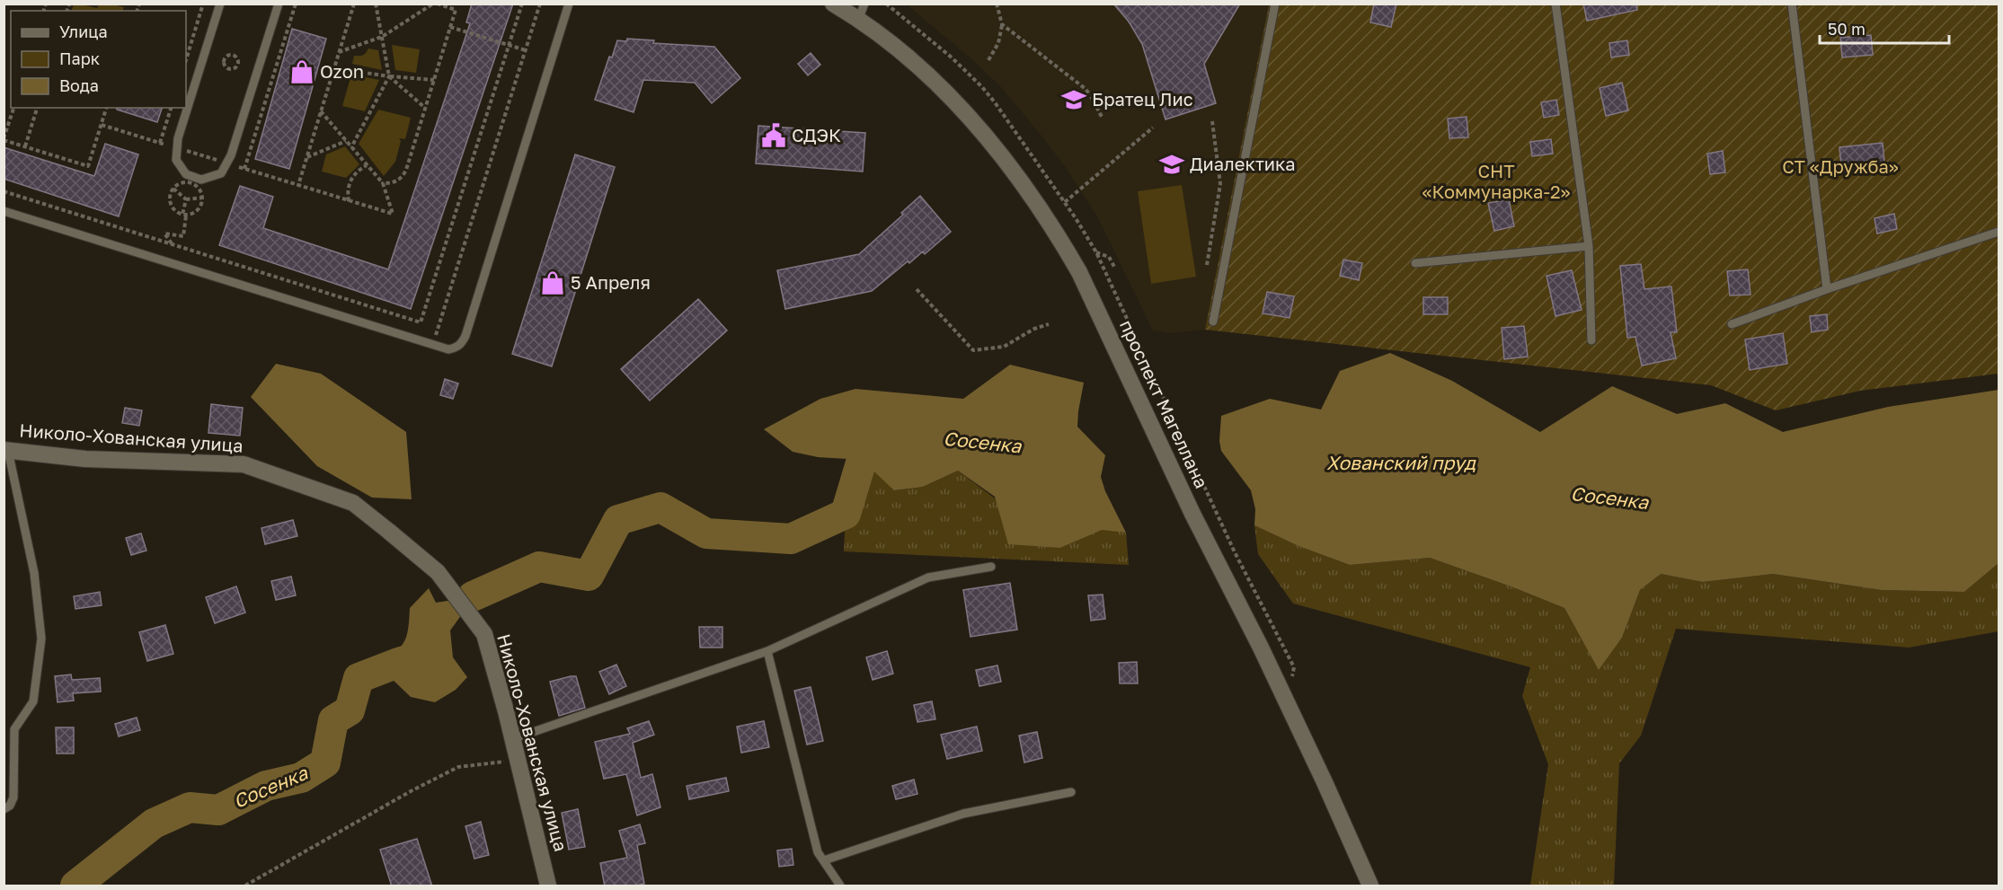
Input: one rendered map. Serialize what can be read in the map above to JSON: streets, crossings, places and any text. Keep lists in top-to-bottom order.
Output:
{
  "streets": {
    "street": ["проспект Магеллана", "Николо-Хованская улица"]
  },
  "water": ["Сосенка", "Хованский пруд"],
  "parks": ["СТ «Дружба»", "СНТ «Коммунарка-2»"],
  "places": {
    "shop": ["Ozon", "5 Апреля"],
    "school or university": ["Братец Лис", "Диалектика"],
    "public building": ["СДЭК"]
  },
  "legend": ["Улица", "Парк", "Вода"],
  "scale_bar": "50 m"
}
